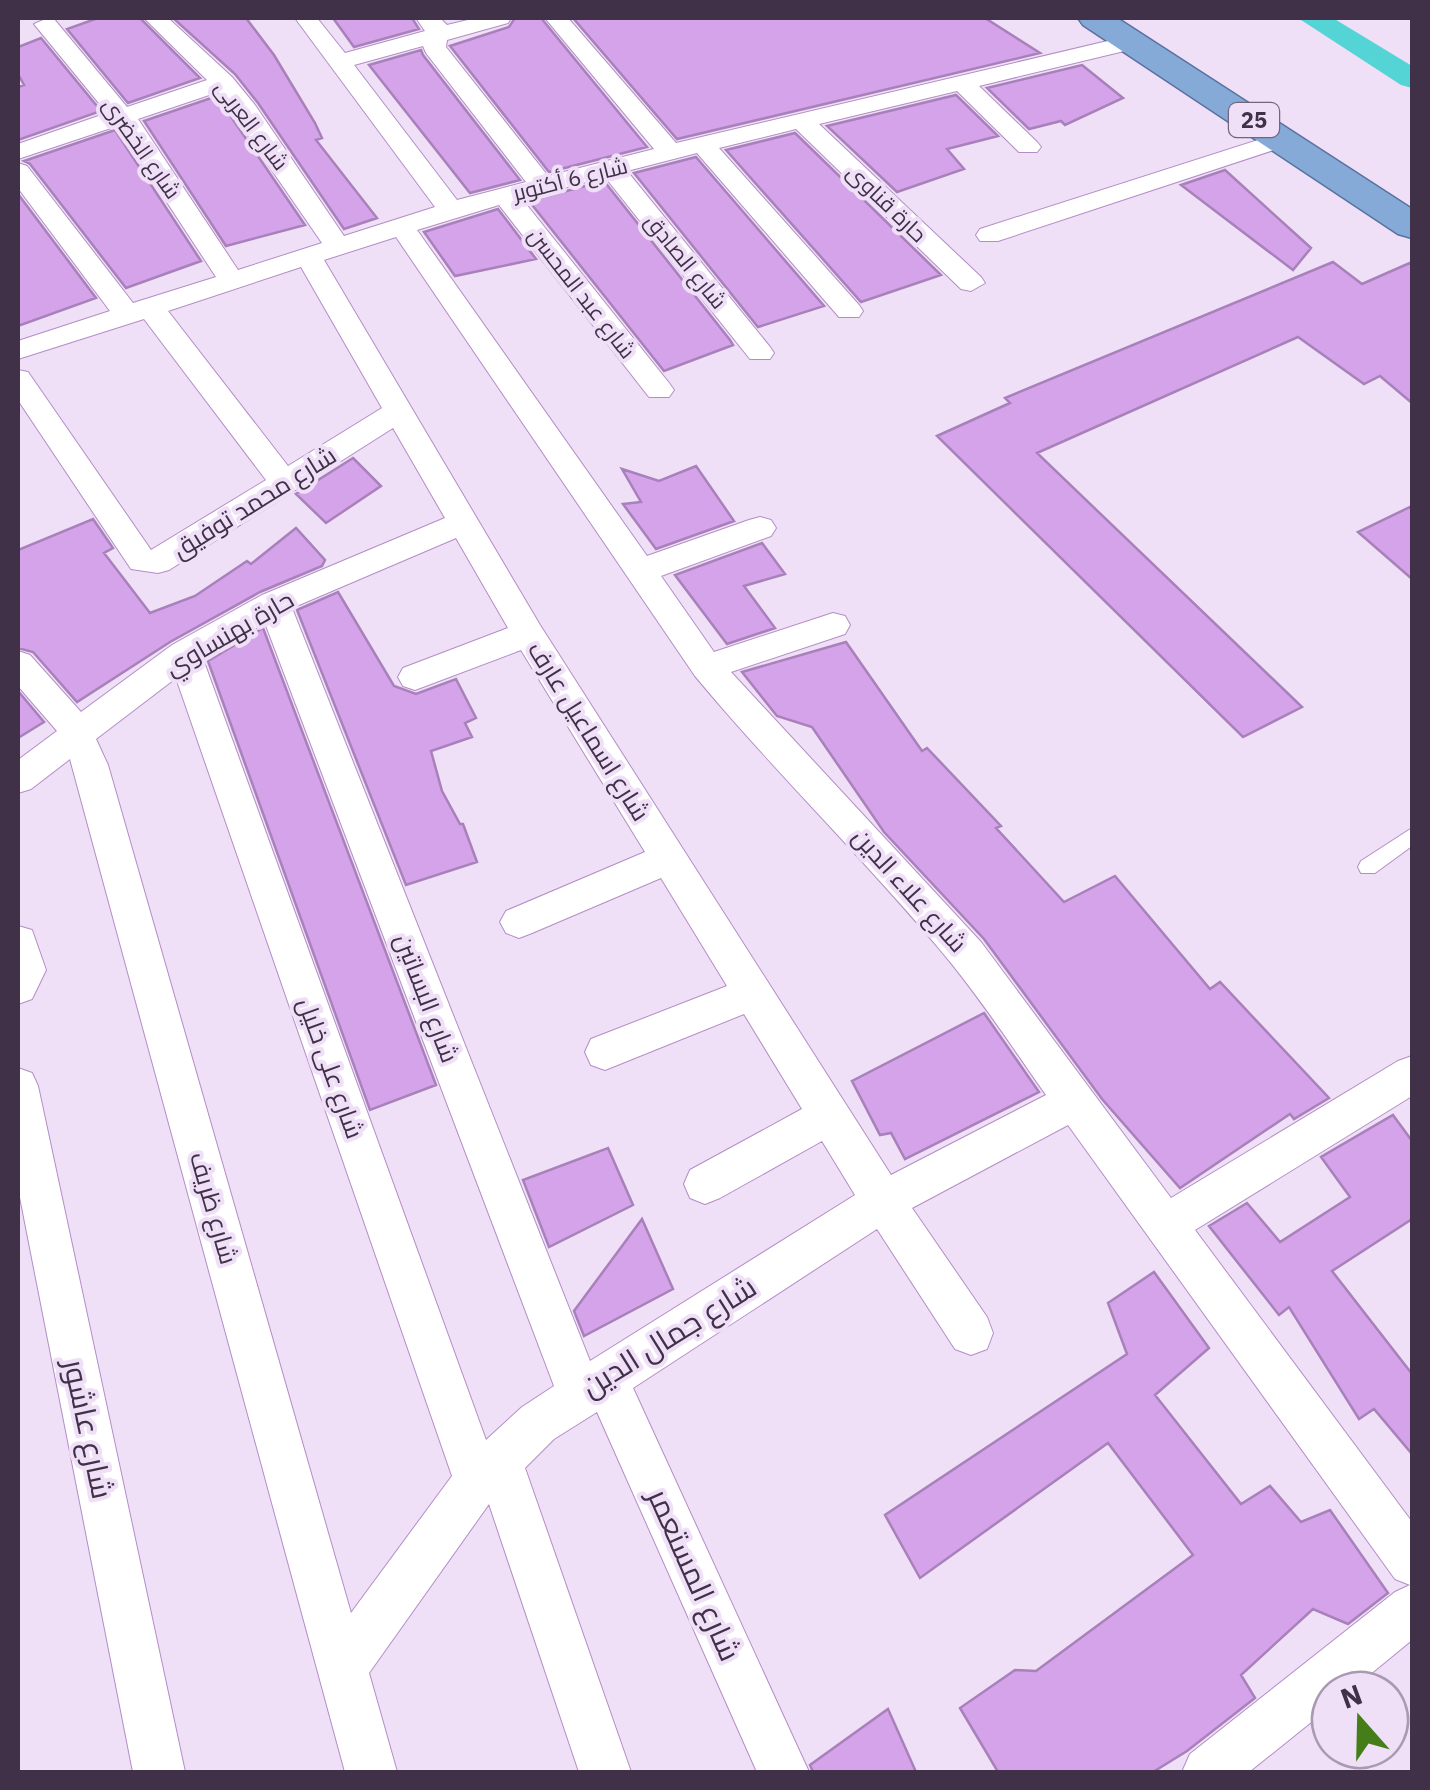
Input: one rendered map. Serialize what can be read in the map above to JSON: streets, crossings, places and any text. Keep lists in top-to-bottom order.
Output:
{
  "streets": {
    "highway": ["25"],
    "street": [
      "شارع العربى",
      "شارع الخضرى",
      "شارع 6 أكتوبر",
      "حارة قناوى",
      "شارع الصادق",
      "شارع عبد المحسن",
      "شارع محمد توفيق",
      "حارة بهنساوي",
      "شارع اسماعيل عارف",
      "شارع علاء الدين",
      "شارع البساتين",
      "شارع على خليل",
      "شارع ظريف",
      "شارع جمال الدين",
      "شارع عاشور",
      "شارع المستعمر"
    ]
  },
  "crossings": [
    ["25", "شارع 6 أكتوبر"],
    ["شارع العربى", "شارع 6 أكتوبر"],
    ["شارع العربى", "شارع اسماعيل عارف"],
    ["شارع الخضرى", "شارع 6 أكتوبر"],
    ["شارع 6 أكتوبر", "حارة قناوى"],
    ["شارع 6 أكتوبر", "شارع الصادق"],
    ["شارع 6 أكتوبر", "شارع عبد المحسن"],
    ["شارع 6 أكتوبر", "شارع اسماعيل عارف"],
    ["شارع 6 أكتوبر", "شارع علاء الدين"],
    ["شارع محمد توفيق", "شارع اسماعيل عارف"],
    ["حارة بهنساوي", "شارع اسماعيل عارف"],
    ["حارة بهنساوي", "شارع البساتين"],
    ["حارة بهنساوي", "شارع على خليل"],
    ["حارة بهنساوي", "شارع ظريف"],
    ["شارع اسماعيل عارف", "شارع جمال الدين"],
    ["شارع علاء الدين", "شارع جمال الدين"],
    ["شارع البساتين", "شارع جمال الدين"],
    ["شارع البساتين", "شارع المستعمر"],
    ["شارع على خليل", "شارع جمال الدين"],
    ["شارع ظريف", "شارع جمال الدين"],
    ["شارع جمال الدين", "شارع المستعمر"]
  ],
  "north": "top"
}
